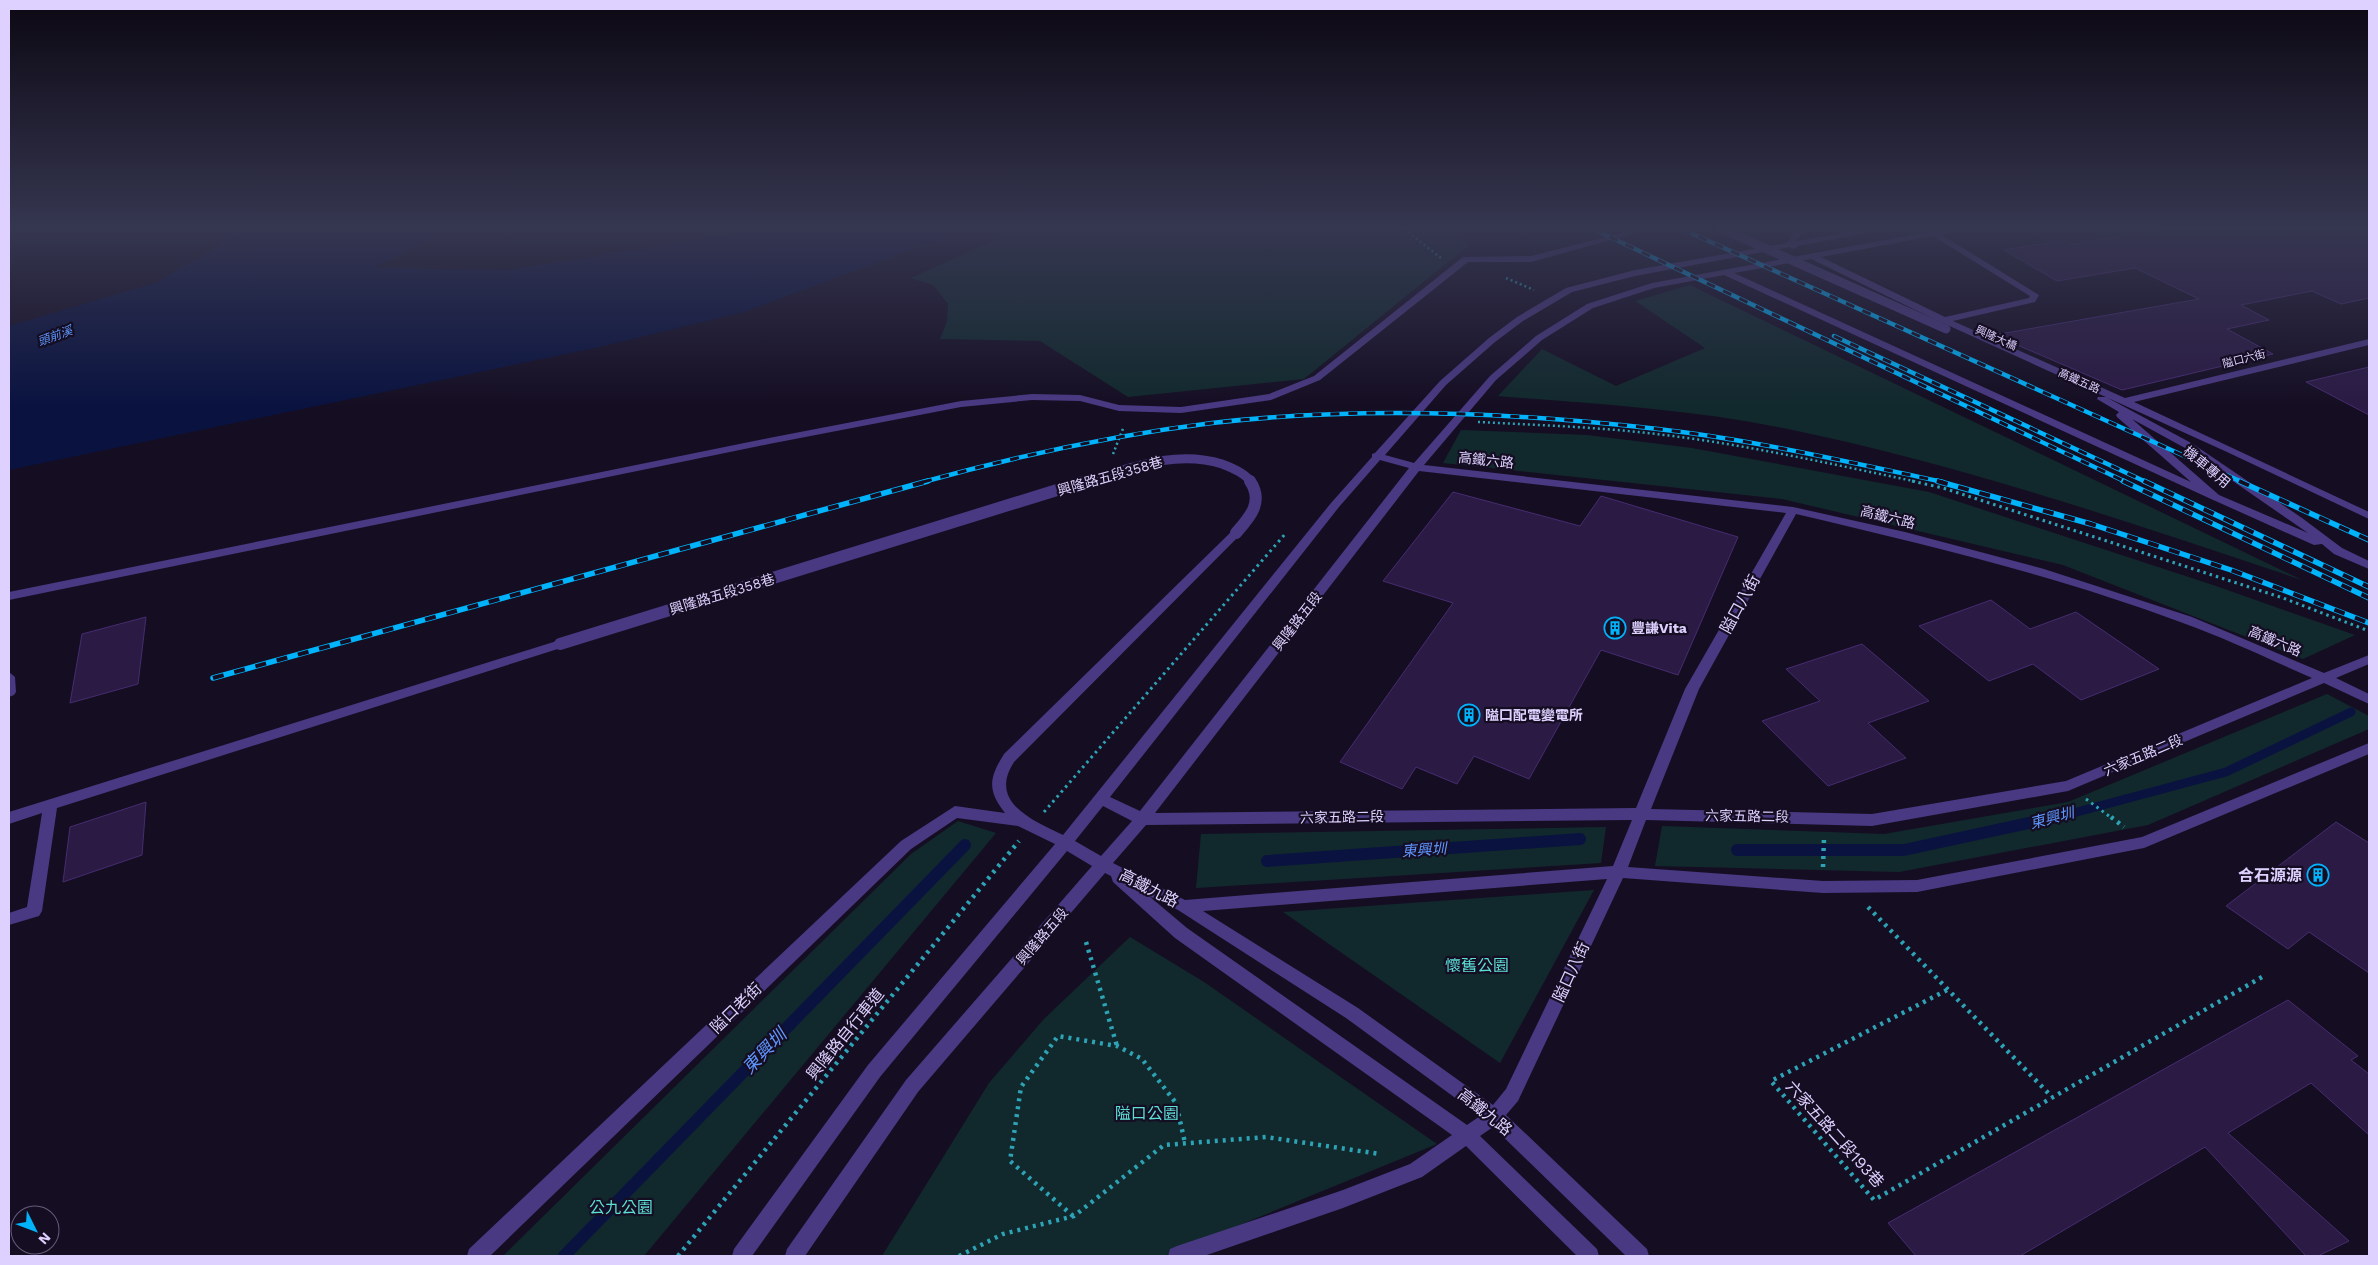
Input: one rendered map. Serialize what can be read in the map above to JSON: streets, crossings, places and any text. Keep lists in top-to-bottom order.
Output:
{
  "streets": {
    "street": [
      "興隆大橋",
      "隘口六街",
      "高鐵五路",
      "高鐵六路",
      "機車專用",
      "興隆路五段358巷",
      "隘口八街",
      "興隆路五段",
      "六家五路二段",
      "高鐵九路",
      "隘口老街"
    ],
    "path": ["興隆路自行車道", "六家五路二段193巷"]
  },
  "crossings": [
    ["興隆大橋", "高鐵五路"],
    ["興隆大橋", "機車專用"],
    ["隘口六街", "高鐵五路"],
    ["高鐵五路", "機車專用"],
    ["高鐵六路", "隘口八街"],
    ["高鐵六路", "興隆路五段"],
    ["高鐵六路", "六家五路二段"],
    ["興隆路五段358巷", "隘口老街"],
    ["興隆路五段358巷", "興隆路自行車道"],
    ["隘口八街", "六家五路二段"],
    ["隘口八街", "高鐵九路"],
    ["興隆路五段", "六家五路二段"],
    ["興隆路五段", "高鐵九路"],
    ["興隆路五段", "隘口老街"],
    ["高鐵九路", "隘口老街"],
    ["隘口老街", "興隆路自行車道"]
  ],
  "water": ["頭前溪", "東興圳"],
  "parks": ["懷舊公園", "隘口公園", "公九公園"],
  "places": {
    "building": ["豐謙Vita", "隘口配電變電所", "合石源源"]
  },
  "north": "bottom right"
}
